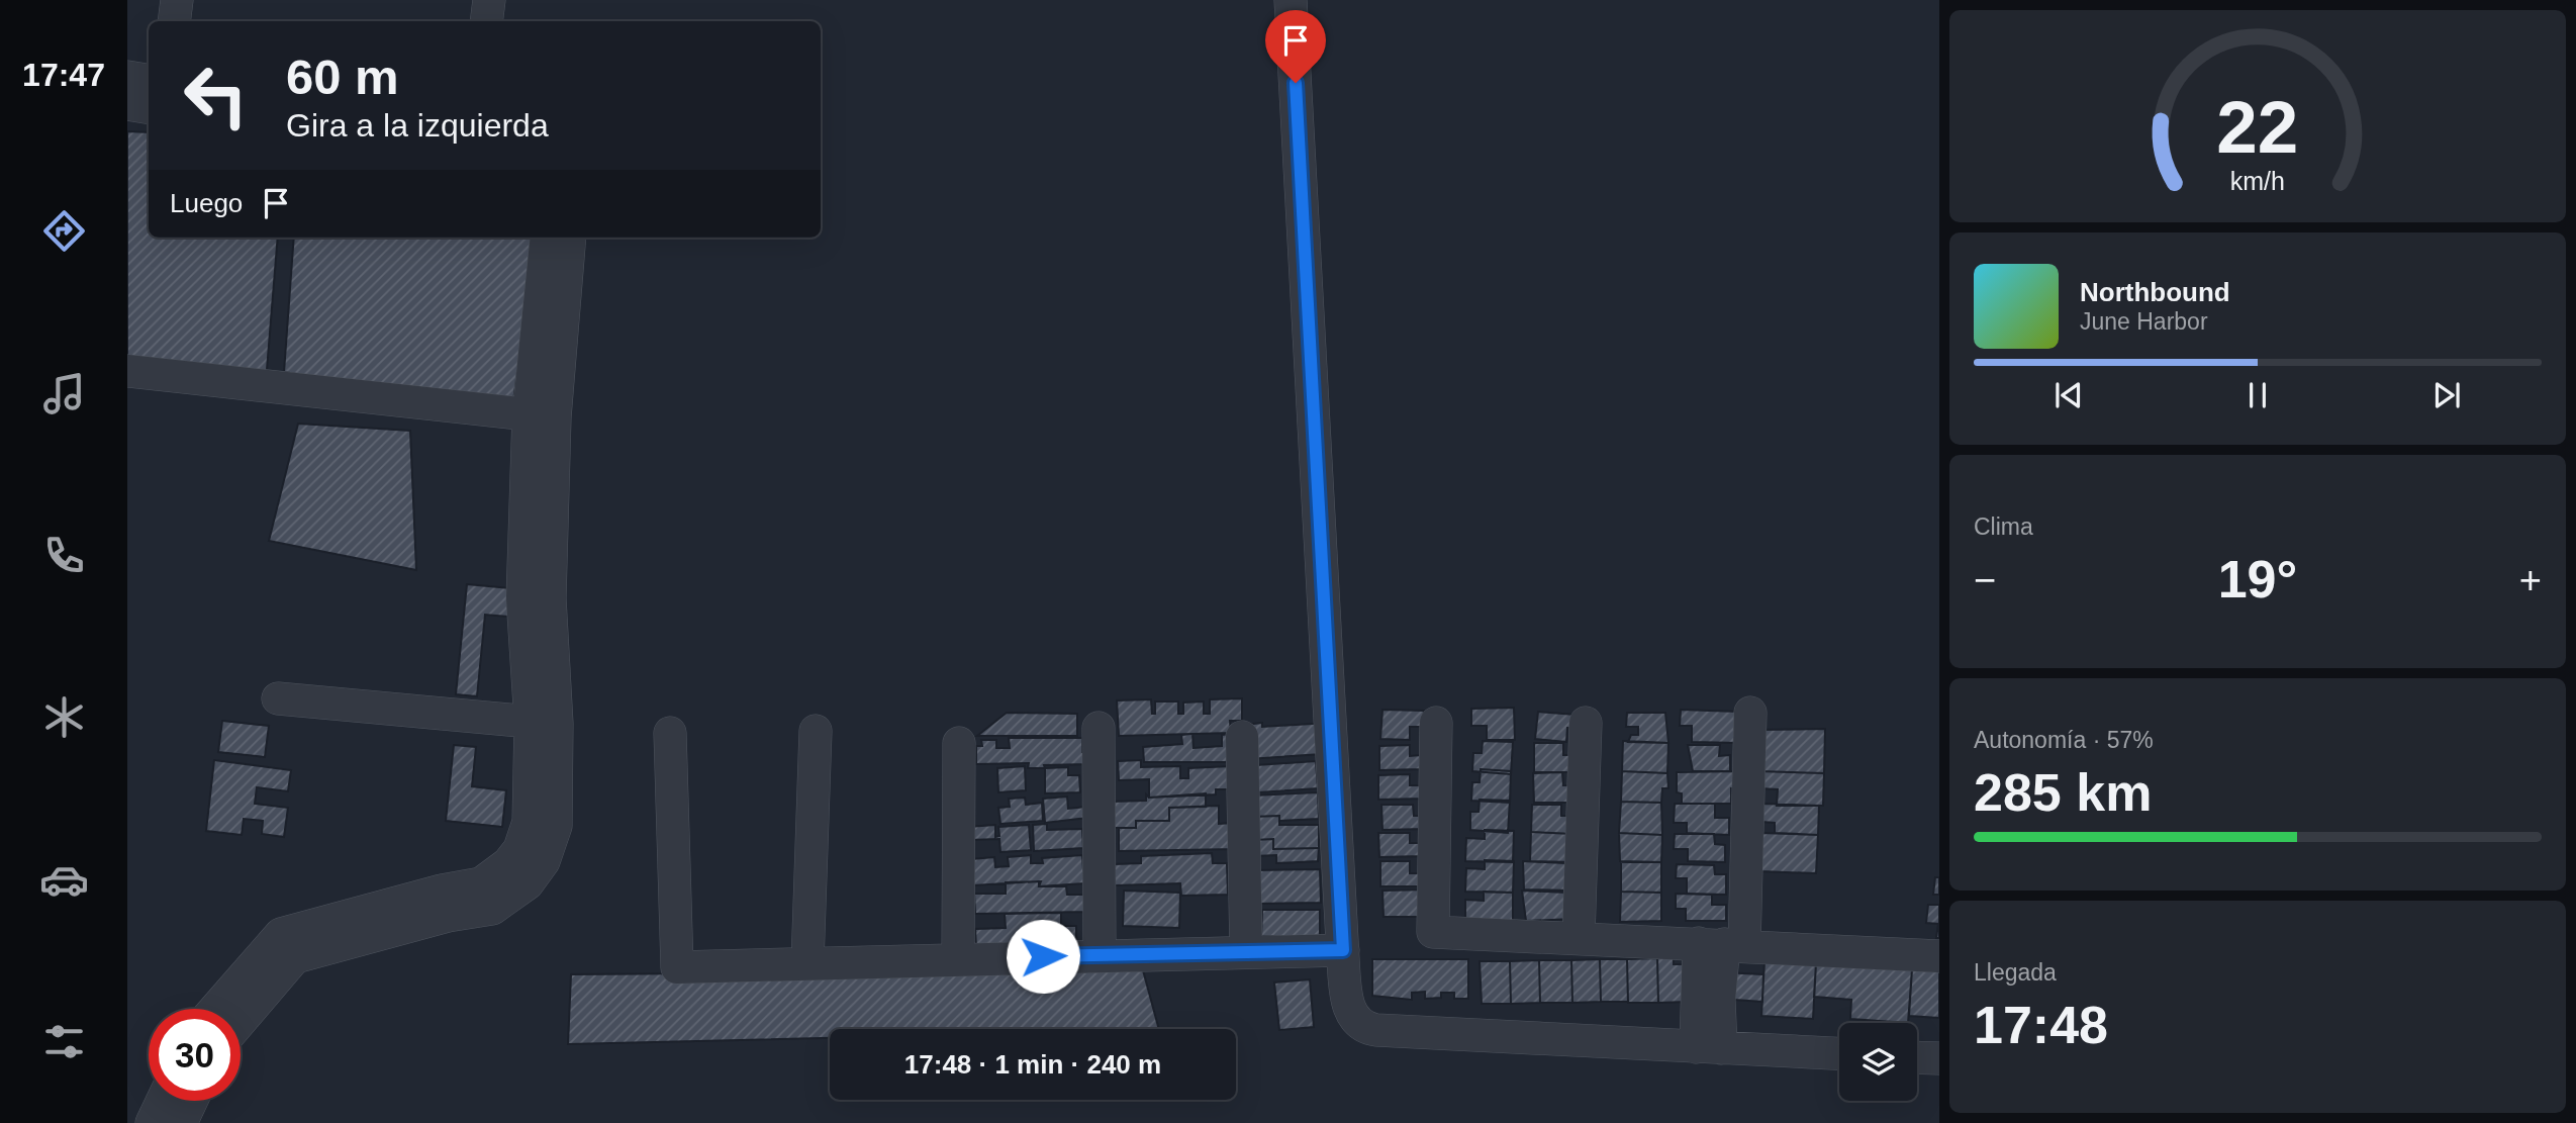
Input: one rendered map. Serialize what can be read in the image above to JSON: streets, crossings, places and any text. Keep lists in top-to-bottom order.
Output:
{
  "page": {
    "tabs": "17:47",
    "turn": ["60 m", "Gira a la izquierda"],
    "then": "Luego",
    "song": ["Northbound", "June Harbor"],
    "tile": [
      "Clima",
      ["Autonomía · 57%", "285 km"],
      ["Llegada", "17:48"]
    ],
    "heat": ["−", "19°", "+"],
    "limit": "30",
    "trip": "17:48 · 1 min · 240 m",
    "gauge": ["22", "km/h"]
  }
}
